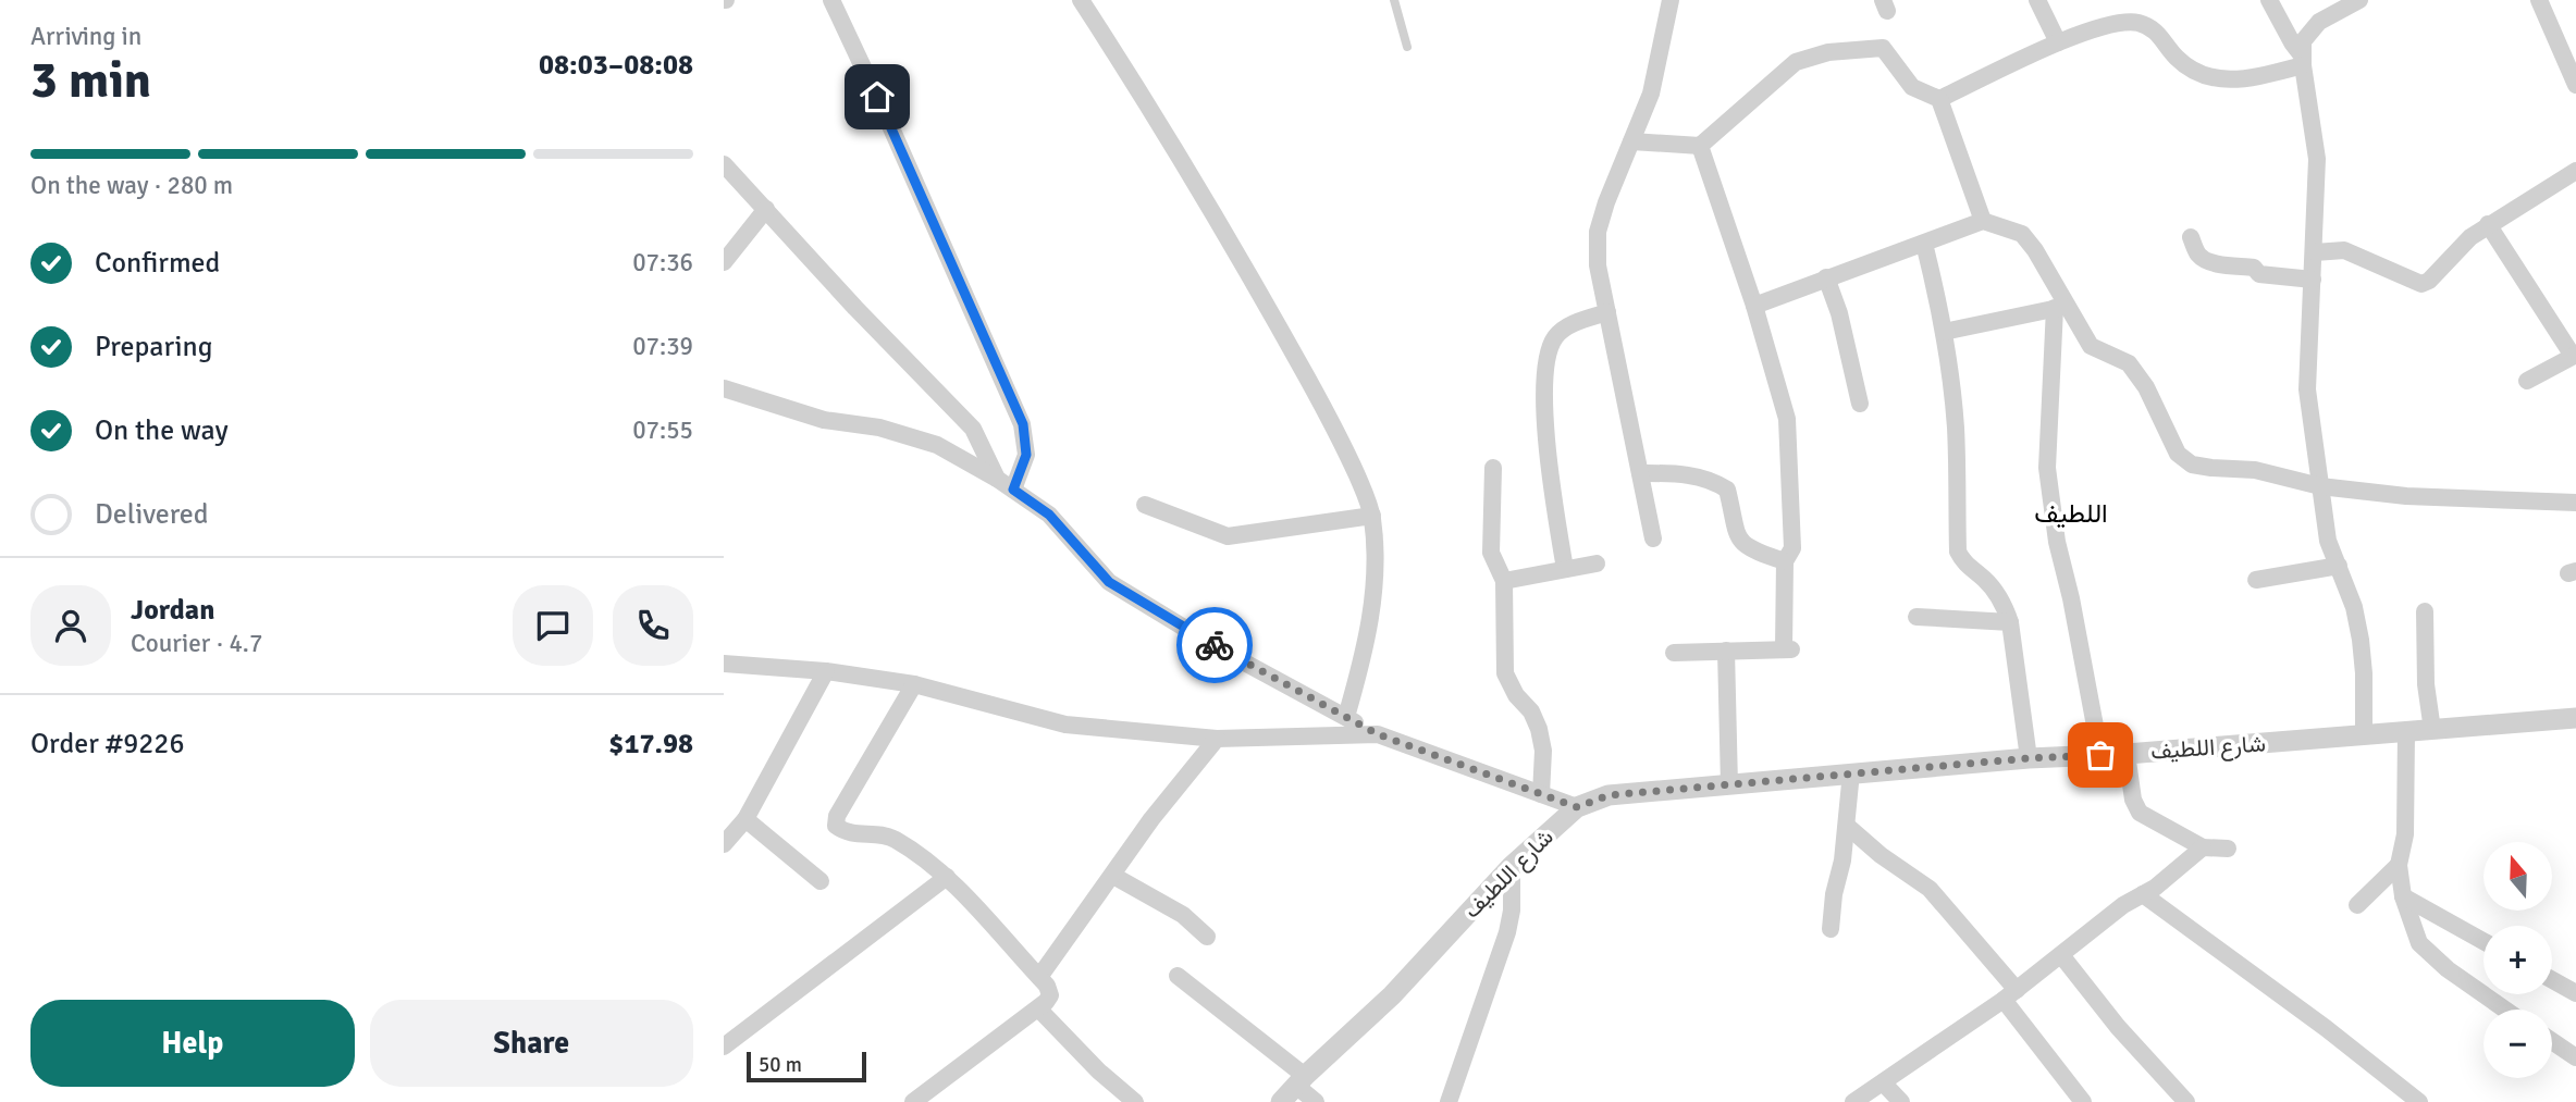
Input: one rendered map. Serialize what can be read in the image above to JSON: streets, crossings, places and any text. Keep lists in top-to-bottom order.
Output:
{
  "streets": {
    "street": ["شارع اللطيف"]
  },
  "districts": ["اللطيف"],
  "scale_bar": "50 m",
  "north": "top",
  "page": {
    "heading": ["3 min", "Arriving in", "08:03–08:08"],
    "panel": [
      "Jordan",
      "Courier · 4.7",
      "Order #9226",
      "$17.98"
    ],
    "bar": "On the way · 280 m",
    "list": [
      ["Confirmed", "07:36"],
      ["Preparing", "07:39"],
      ["On the way", "07:55"],
      "Delivered"
    ],
    "map_buttons": ["+", "−"],
    "buttons": ["Help", "Share"],
    "scale": "50 m"
  }
}
